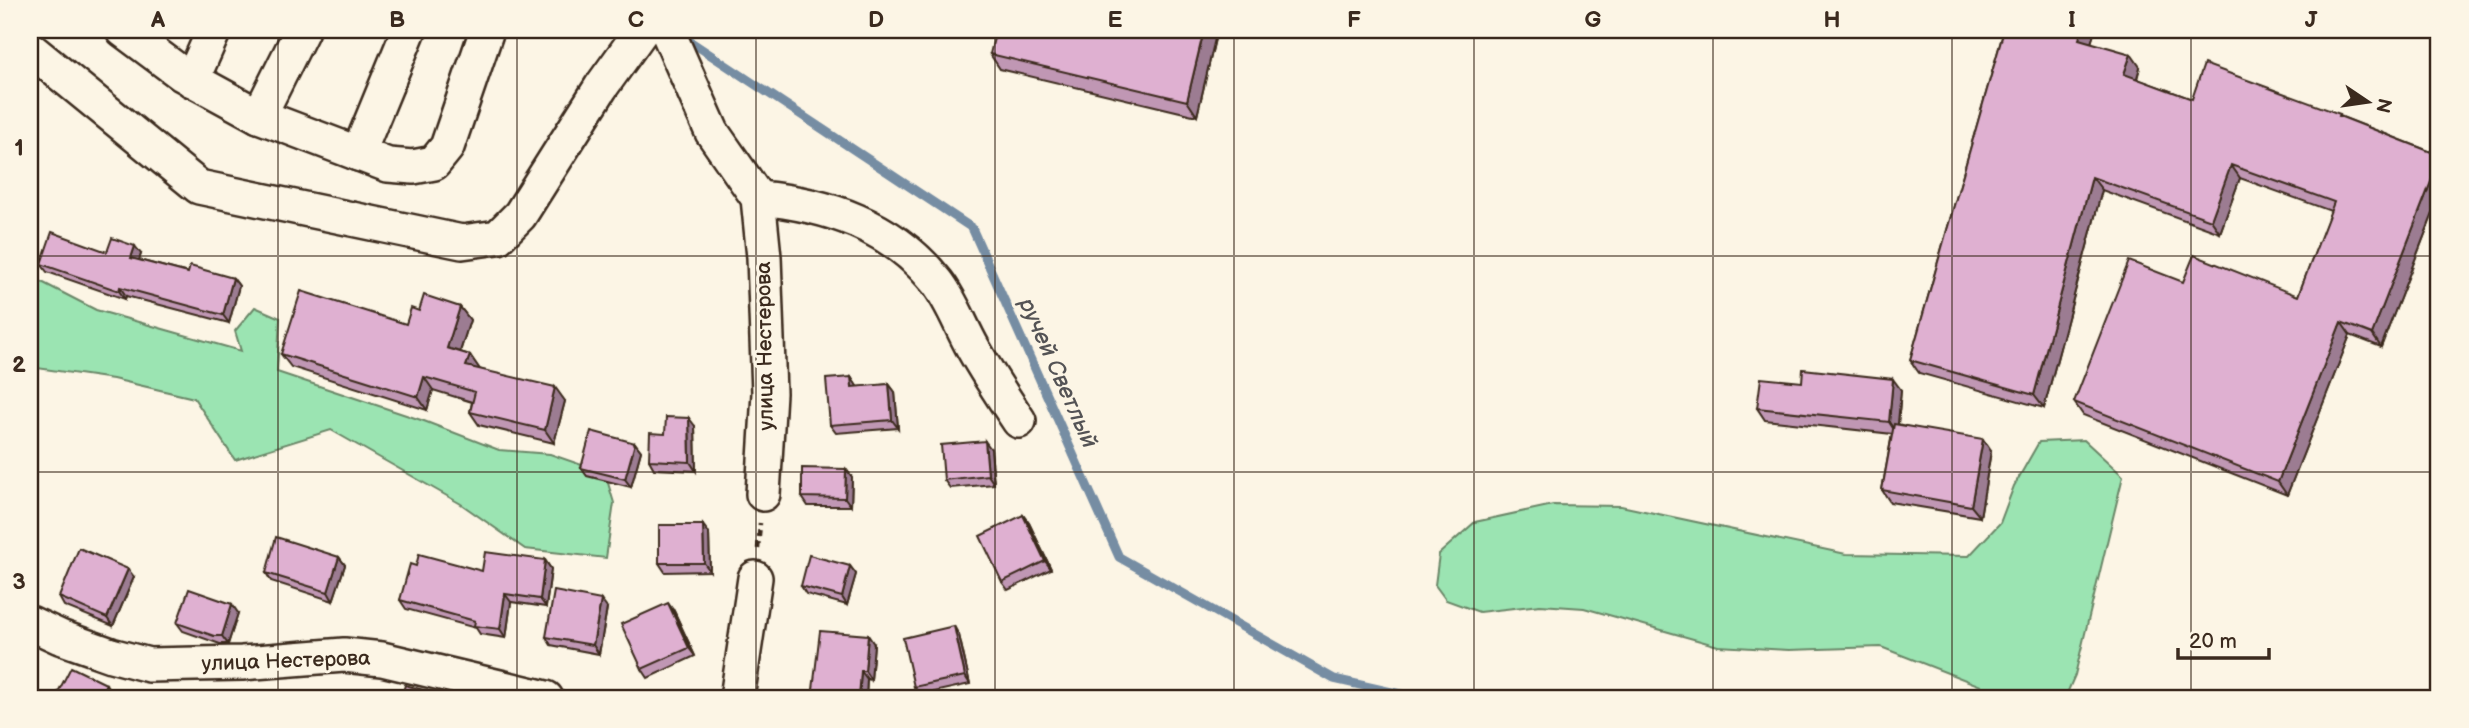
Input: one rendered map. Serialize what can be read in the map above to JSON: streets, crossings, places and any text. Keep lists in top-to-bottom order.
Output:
{
  "streets": {
    "street": ["улица Нестерова"]
  },
  "water": ["ручей Светлый"],
  "scale_bar": "20 m",
  "north": "right",
  "grid": {
    "columns": [
      "A",
      "B",
      "C",
      "D",
      "E",
      "F",
      "G",
      "H",
      "I",
      "J"
    ],
    "rows": ["1", "2", "3"]
  }
}
